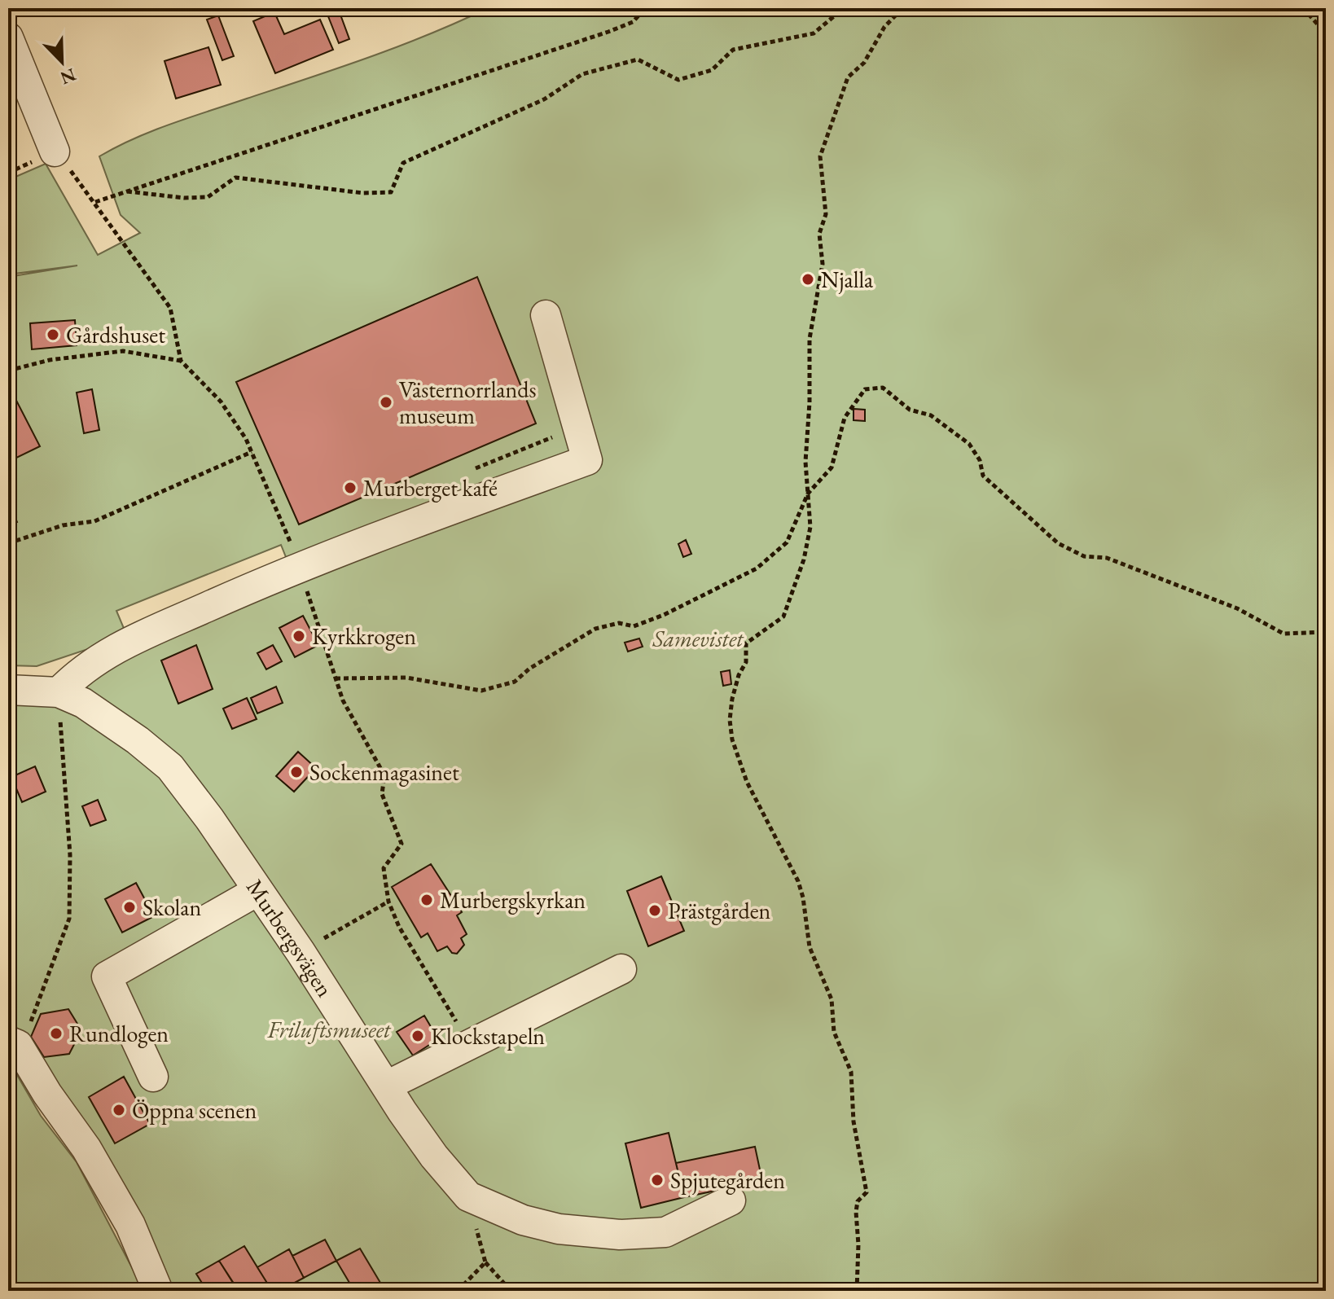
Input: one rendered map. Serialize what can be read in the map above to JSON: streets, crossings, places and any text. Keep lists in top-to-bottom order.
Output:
{
  "streets": {
    "street": ["Murbergsvägen"]
  },
  "parks": ["Samevistet", "Friluftsmuseet"],
  "places": [
    "Njalla",
    "Gårdshuset",
    "Västernorrlands museum",
    "Murberget kafé",
    "Kyrkkrogen",
    "Sockenmagasinet",
    "Murbergskyrkan",
    "Skolan",
    "Prästgården",
    "Rundlogen",
    "Klockstapeln",
    "Öppna scenen",
    "Spjutegården"
  ],
  "north": "bottom right"
}
